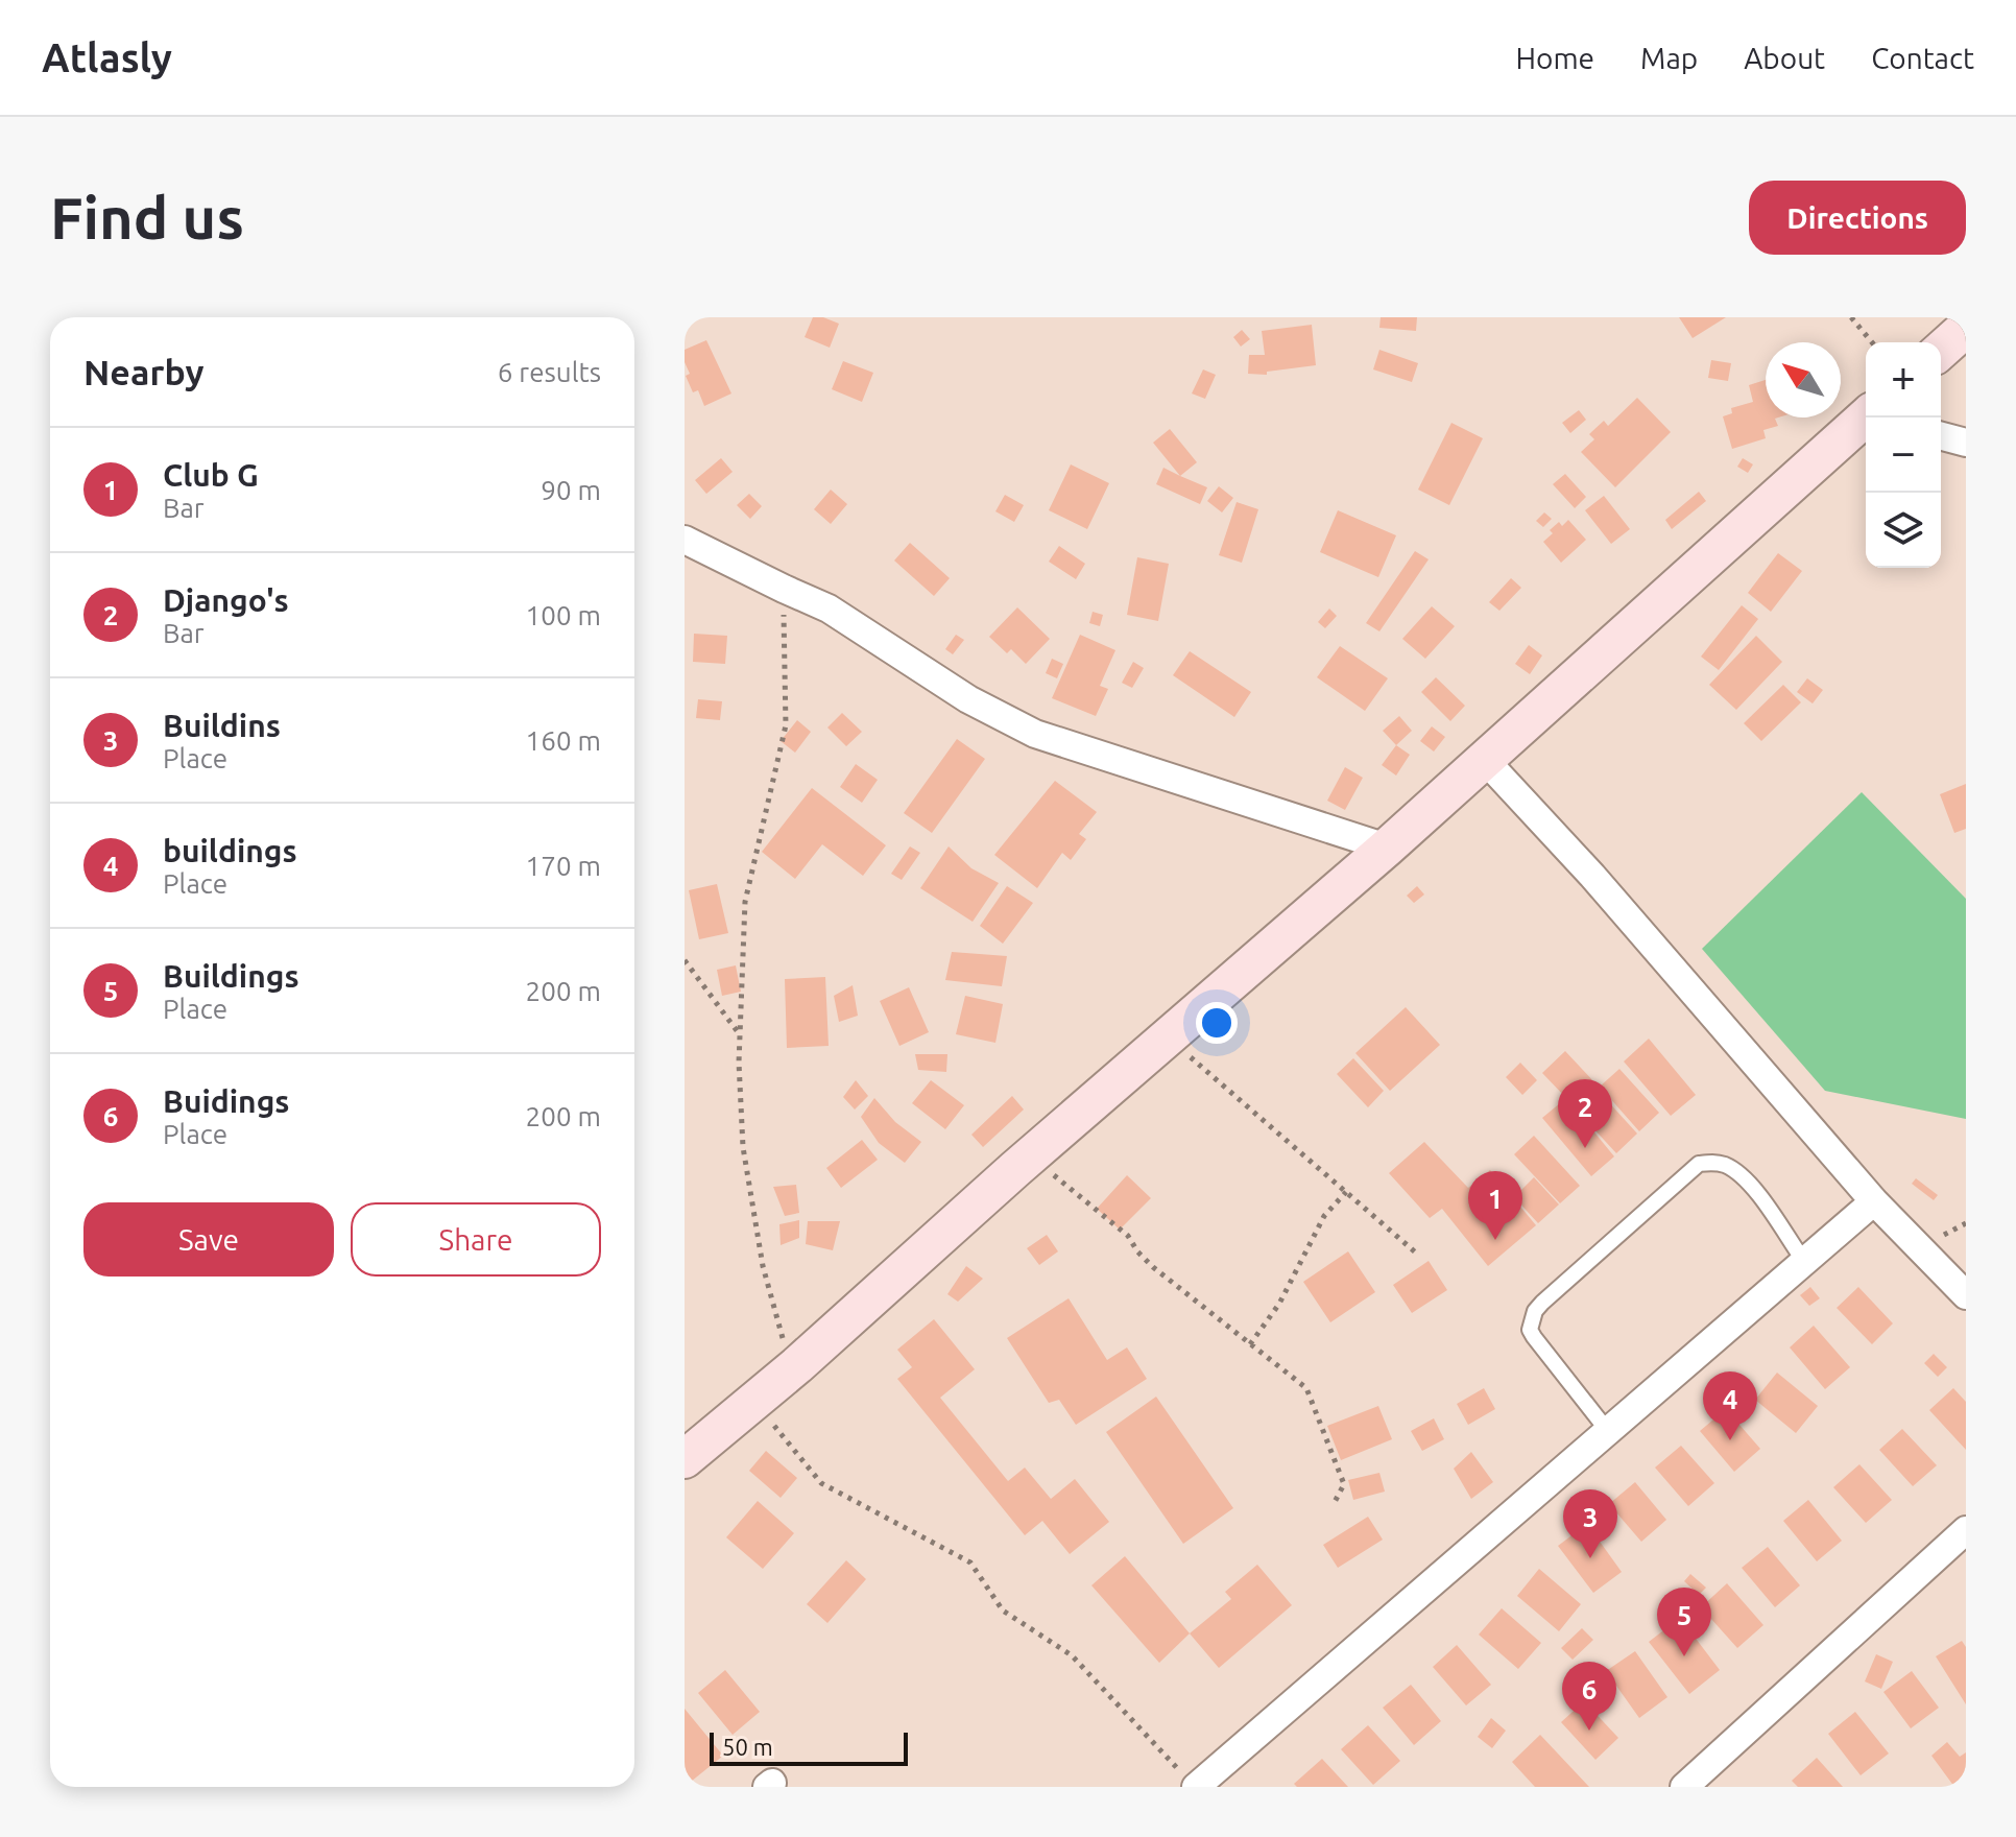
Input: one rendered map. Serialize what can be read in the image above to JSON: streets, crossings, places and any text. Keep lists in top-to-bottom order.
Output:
{
  "scale_bar": "50 m",
  "north": "top left",
  "page": {
    "header": "Atlasly",
    "nav": [
      "Home",
      "Map",
      "About",
      "Contact"
    ],
    "buttons": [
      "Directions",
      ["Save", "Share"]
    ],
    "title": "Find us",
    "heading": ["Nearby", "6 results"],
    "map_buttons": ["+", "−"],
    "list": [
      {
        "mark": "1",
        "name": "Club G",
        "note": "Bar",
        "value": "90 m"
      },
      {
        "mark": "2",
        "name": "Django's",
        "note": "Bar",
        "value": "100 m"
      },
      {
        "mark": "3",
        "name": "Buildins",
        "note": "Place",
        "value": "160 m"
      },
      {
        "mark": "4",
        "name": "buildings",
        "note": "Place",
        "value": "170 m"
      },
      {
        "mark": "5",
        "name": "Buildings",
        "note": "Place",
        "value": "200 m"
      },
      {
        "mark": "6",
        "name": "Buidings",
        "note": "Place",
        "value": "200 m"
      }
    ],
    "pins": [
      "2",
      "1",
      "4",
      "3",
      "5",
      "6"
    ],
    "scale": "50 m"
  }
}
